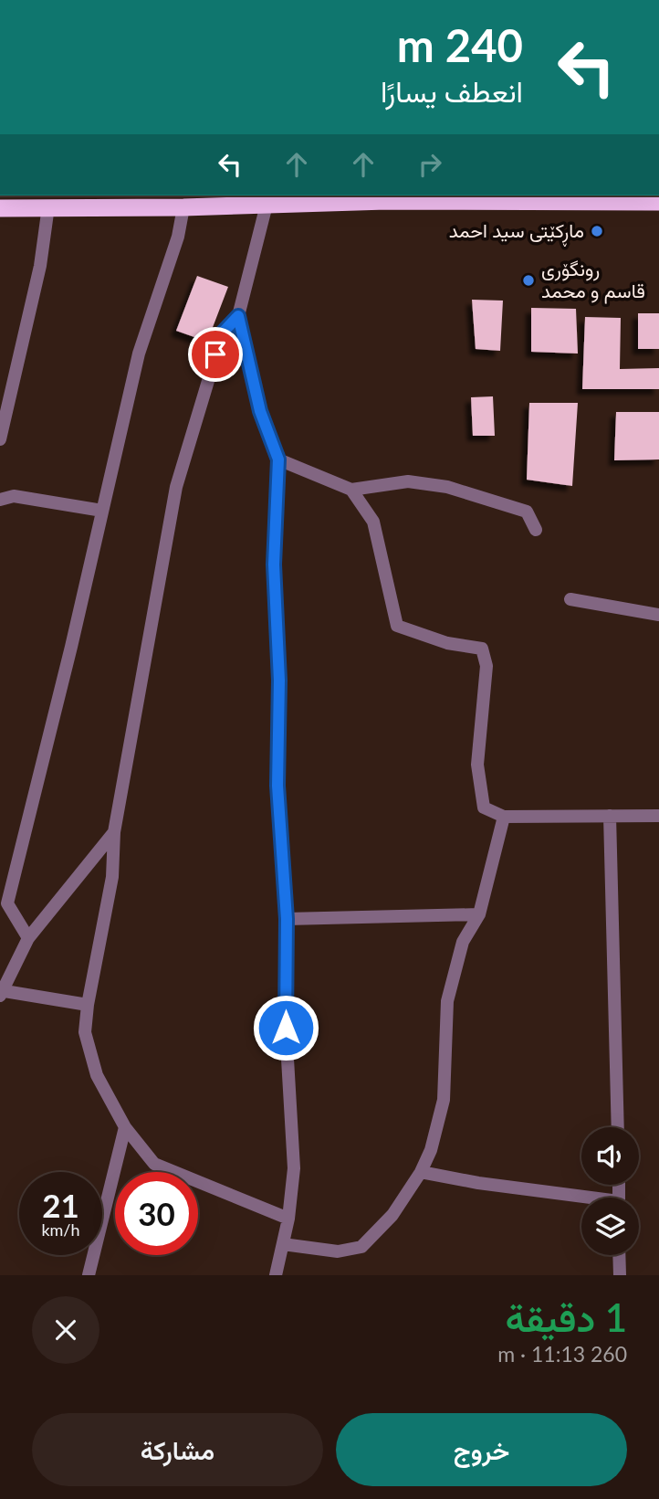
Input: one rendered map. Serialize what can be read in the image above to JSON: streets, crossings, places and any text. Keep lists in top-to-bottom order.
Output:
{
  "places": ["ماڕکێتی سید احمد", "رونگۆری قاسم و محمد"],
  "page": {
    "turn": ["240 m", "انعطف يسارًا"],
    "speed": "21 km/h",
    "limit": "30",
    "heading": ["1 دقيقة", "260 m · 11:13"],
    "buttons": ["خروج", "مشاركة"]
  }
}
